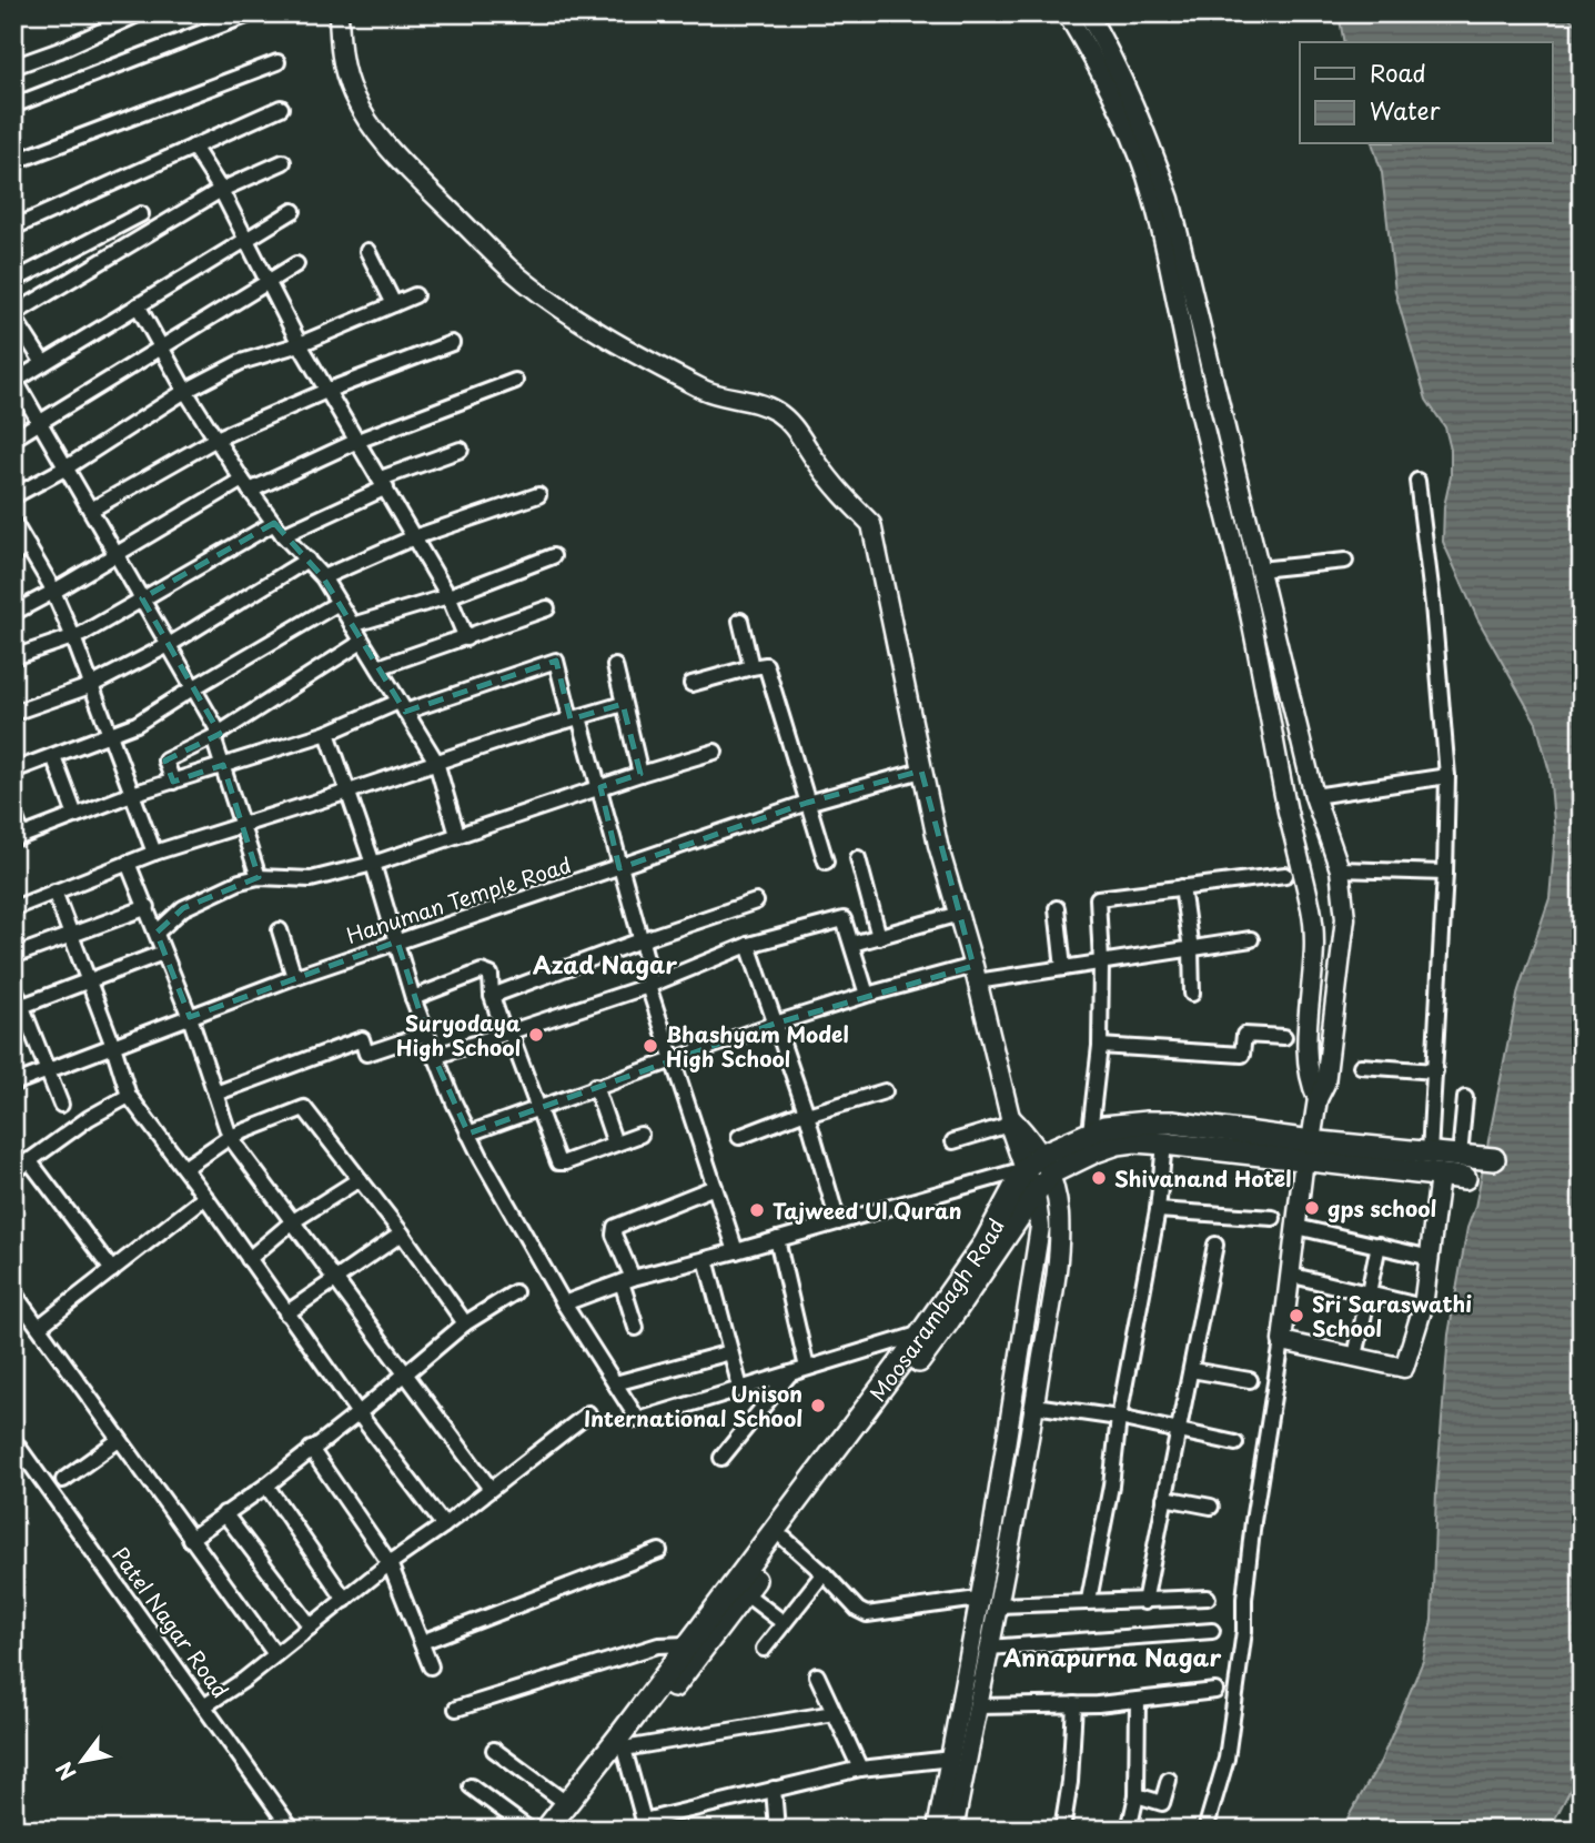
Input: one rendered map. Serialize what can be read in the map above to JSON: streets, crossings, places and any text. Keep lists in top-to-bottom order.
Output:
{
  "streets": {
    "main road": ["Moosarambagh Road"],
    "street": ["Hanuman Temple Road", "Patel Nagar Road"]
  },
  "districts": ["Azad Nagar", "Annapurna Nagar"],
  "places": [
    "Suryodaya High School",
    "Bhashyam Model High School",
    "Shivanand Hotel",
    "gps school",
    "Tajweed Ul Quran",
    "Sri Saraswathi School",
    "Unison International School"
  ],
  "legend": ["Road", "Water"],
  "north": "bottom left"
}
